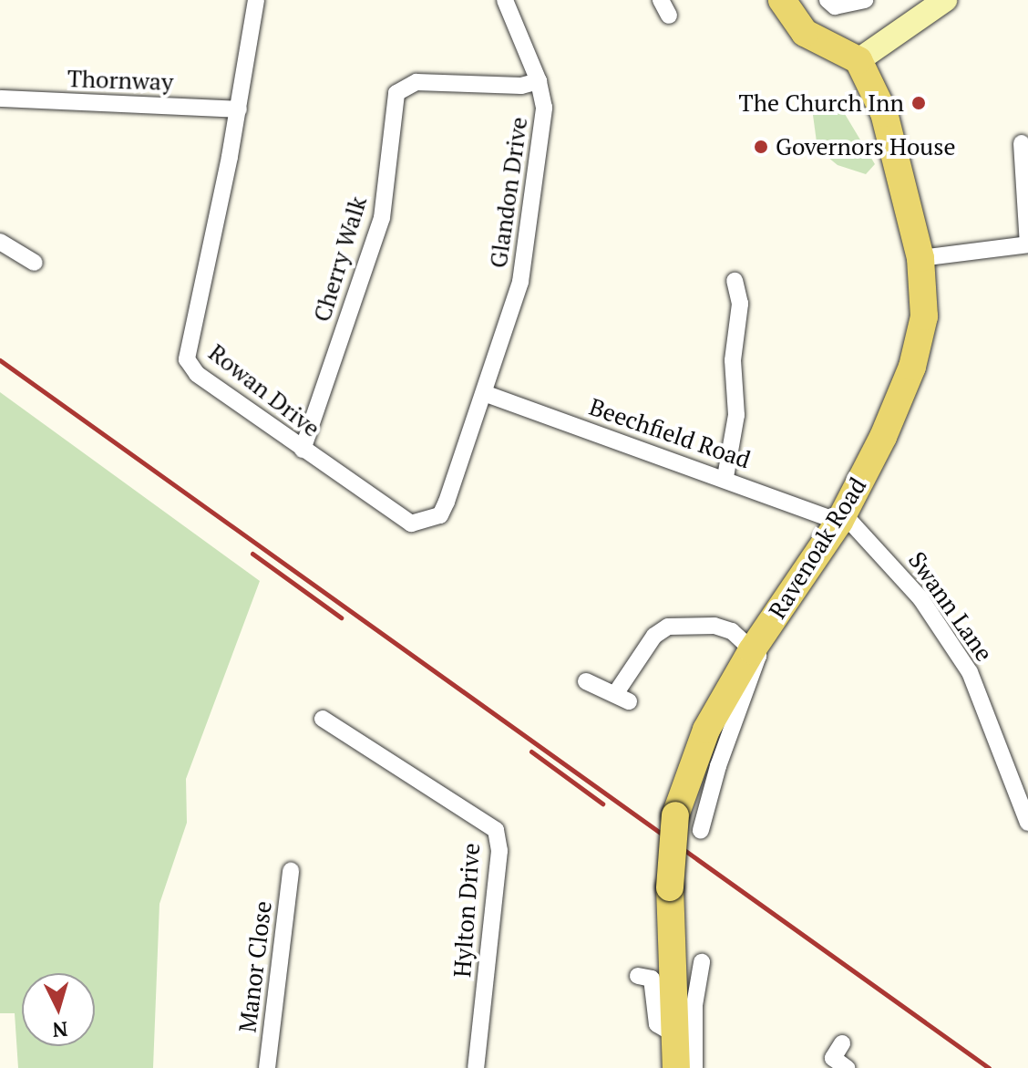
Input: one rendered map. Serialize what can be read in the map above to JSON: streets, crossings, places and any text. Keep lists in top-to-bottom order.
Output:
{
  "streets": {
    "main road": ["Ravenoak Road"],
    "street": [
      "Thornway",
      "Glandon Drive",
      "Cherry Walk",
      "Rowan Drive",
      "Beechfield Road",
      "Swann Lane",
      "Hylton Drive",
      "Manor Close"
    ]
  },
  "crossings": [
    ["Thornway", "Rowan Drive"],
    ["Glandon Drive", "Cherry Walk"],
    ["Glandon Drive", "Rowan Drive"],
    ["Glandon Drive", "Beechfield Road"],
    ["Cherry Walk", "Rowan Drive"],
    ["Rowan Drive", "Beechfield Road"],
    ["Beechfield Road", "Ravenoak Road"],
    ["Beechfield Road", "Swann Lane"],
    ["Ravenoak Road", "Swann Lane"]
  ],
  "places": ["The Church Inn", "Governors House"],
  "north": "bottom"
}
